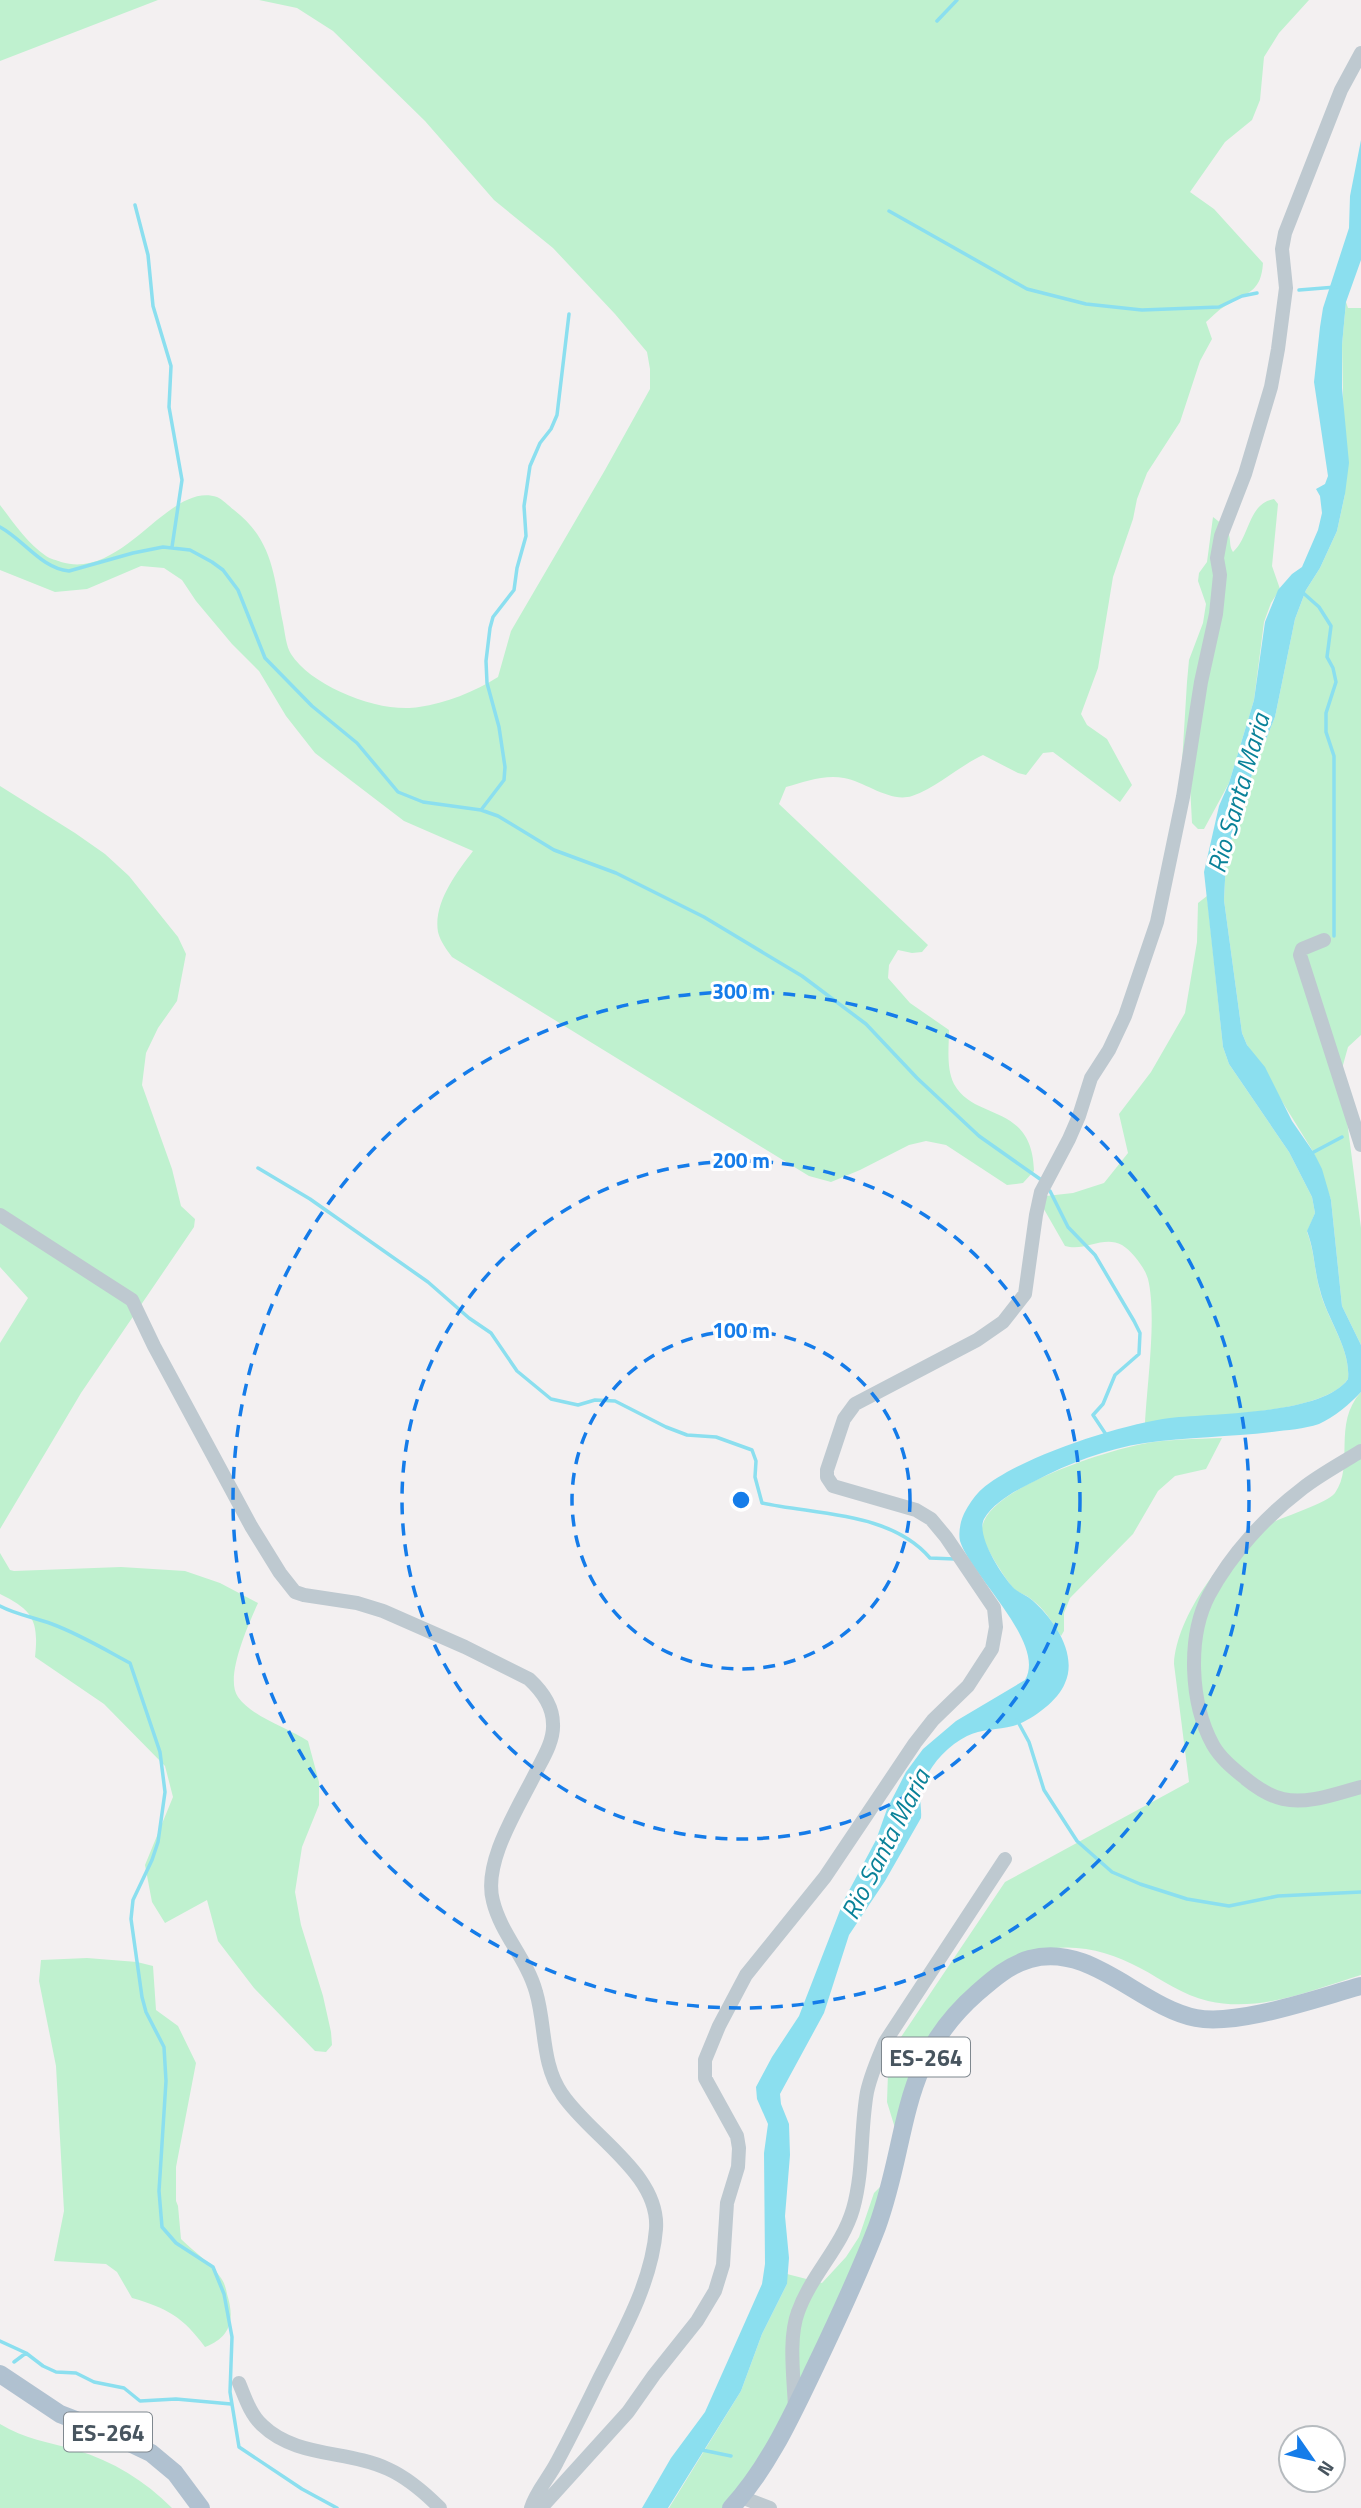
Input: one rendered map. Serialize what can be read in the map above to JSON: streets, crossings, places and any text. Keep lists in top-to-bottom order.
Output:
{
  "streets": {
    "main road": ["ES-264"]
  },
  "water": ["Rio Santa Maria"],
  "north": "bottom right",
  "rings": ["300 m", "200 m", "100 m"]
}
